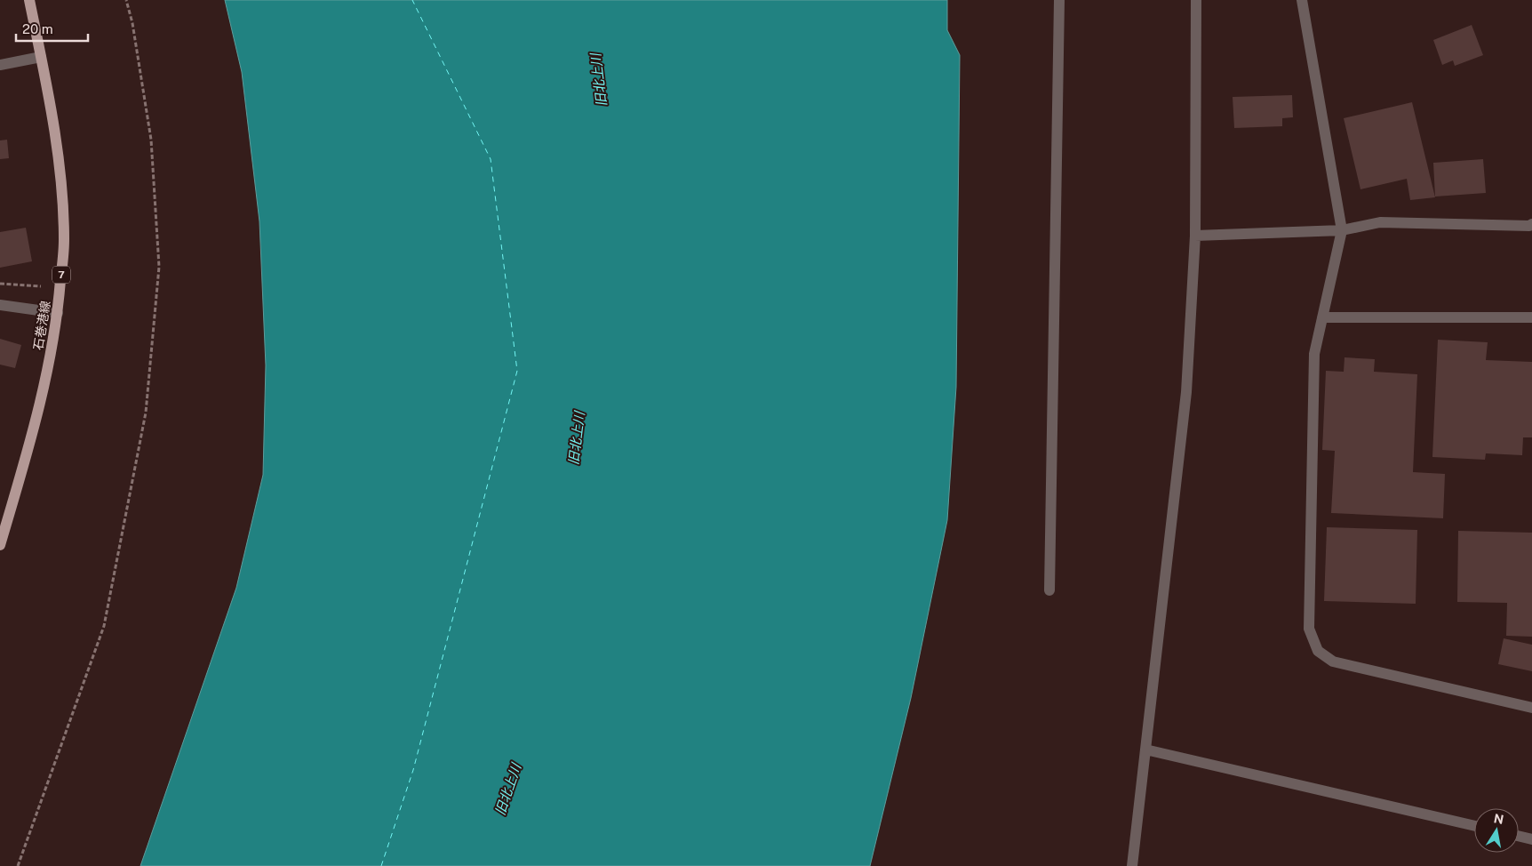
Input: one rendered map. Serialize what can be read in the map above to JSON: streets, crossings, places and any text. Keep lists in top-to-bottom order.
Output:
{
  "streets": {
    "main road": ["7", "石巻港線"]
  },
  "water": ["旧北上川"],
  "scale_bar": "20 m",
  "north": "top"
}
